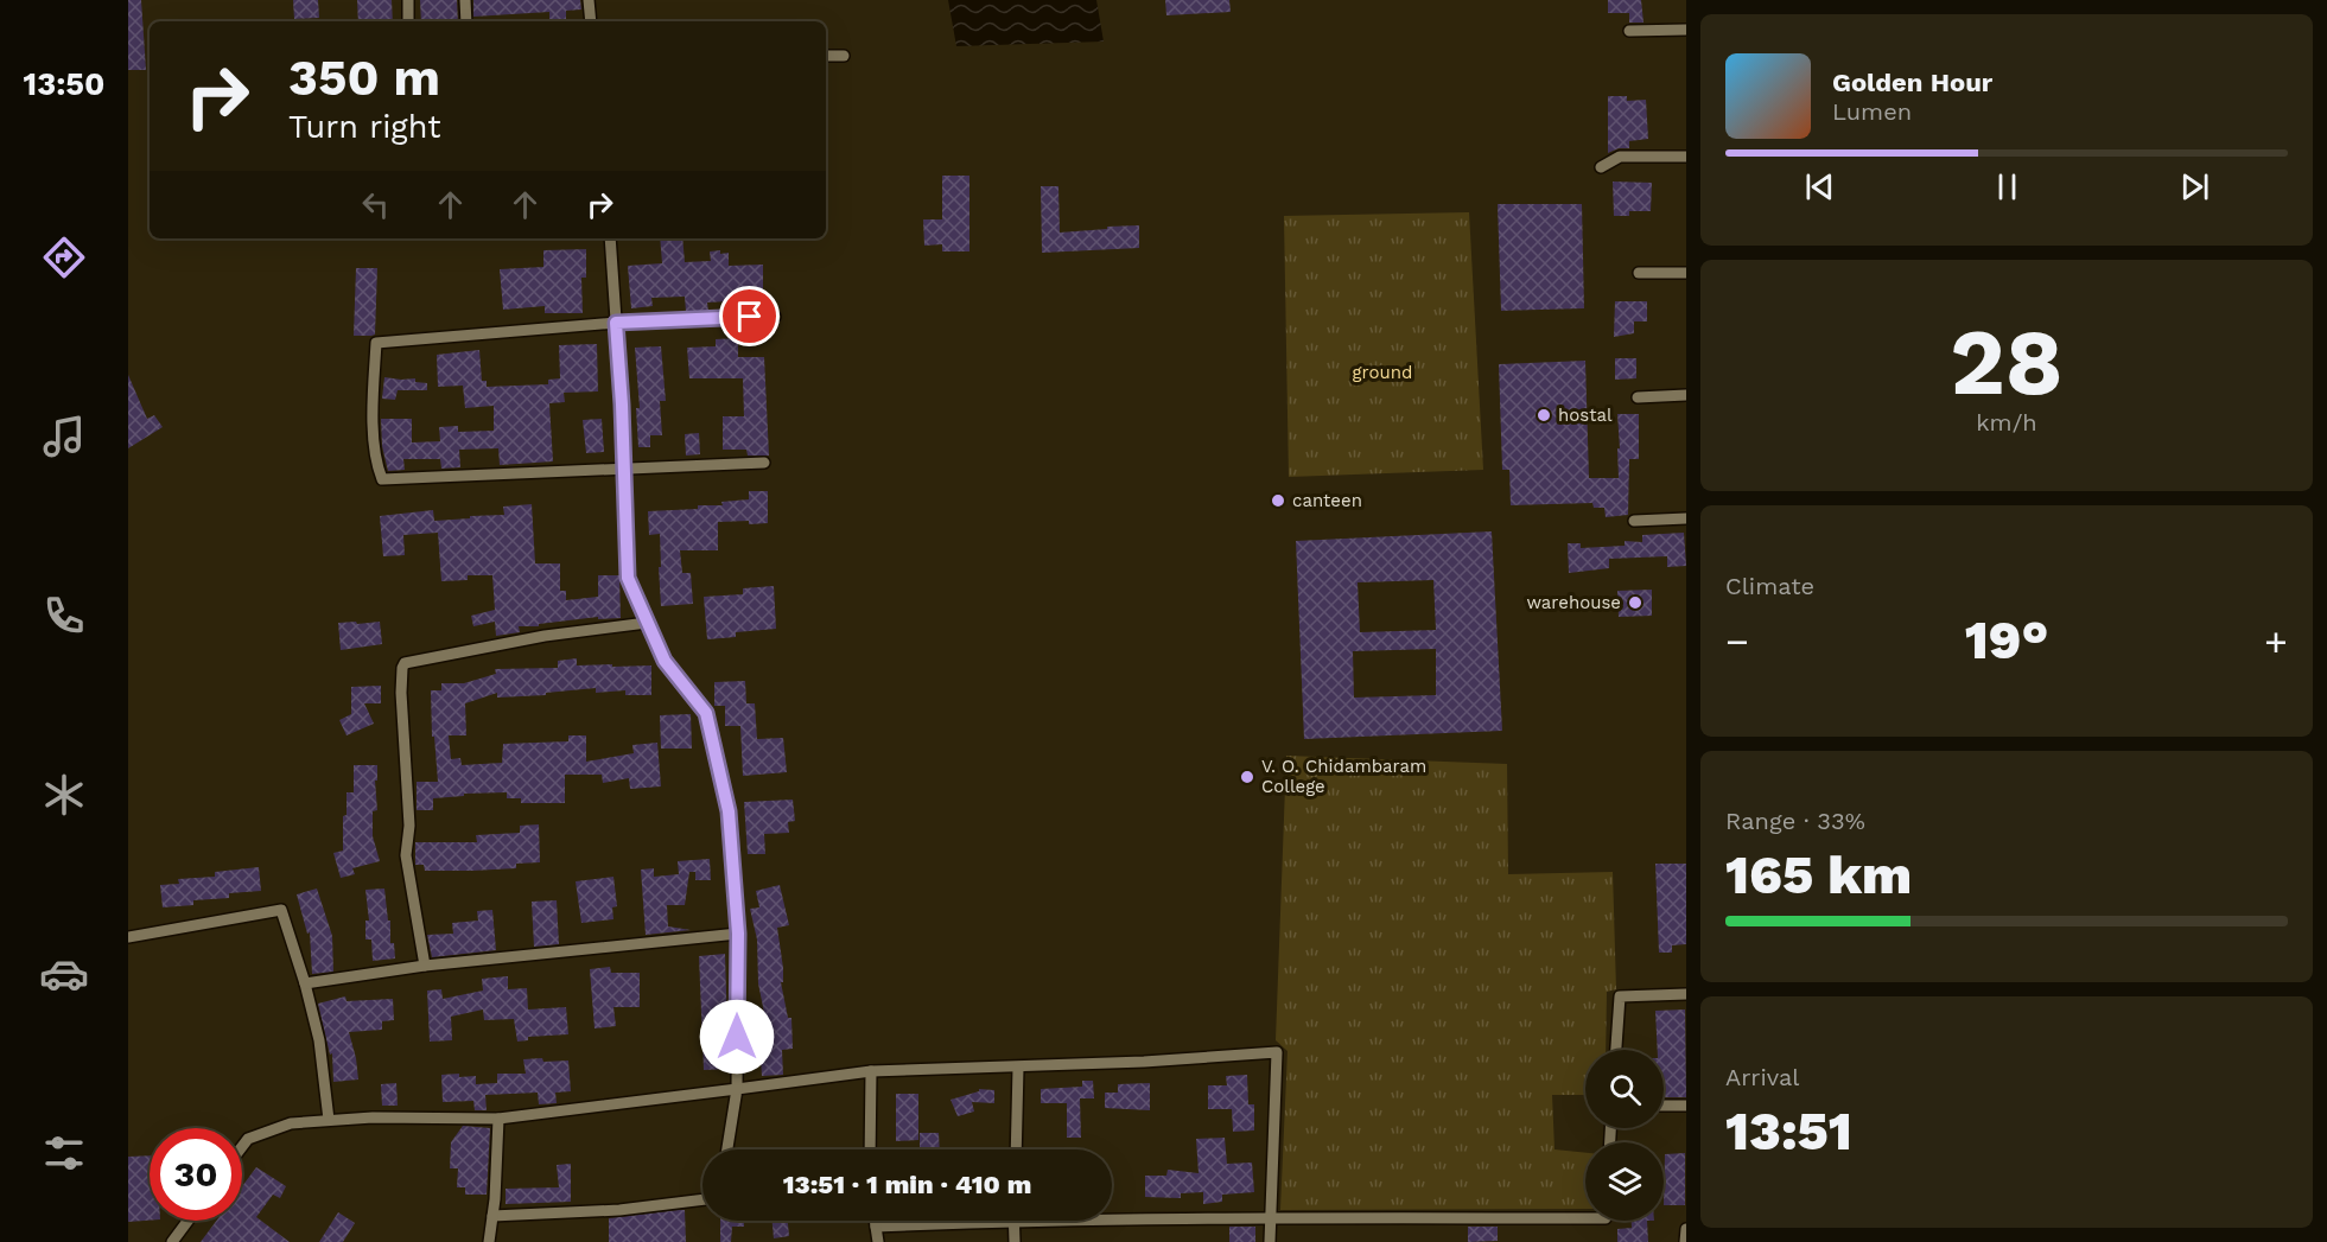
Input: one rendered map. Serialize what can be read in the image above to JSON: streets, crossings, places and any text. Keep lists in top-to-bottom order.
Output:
{
  "parks": ["ground"],
  "places": [
    "hostal",
    "canteen",
    "warehouse",
    "V. O. Chidambaram College"
  ],
  "page": {
    "tabs": "13:50",
    "turn": ["350 m", "Turn right"],
    "song": ["Golden Hour", "Lumen"],
    "tile": [
      ["28", "km/h"],
      "Climate",
      ["Range · 33%", "165 km"],
      ["Arrival", "13:51"]
    ],
    "heat": ["−", "19°", "+"],
    "limit": "30",
    "trip": "13:51 · 1 min · 410 m"
  }
}
